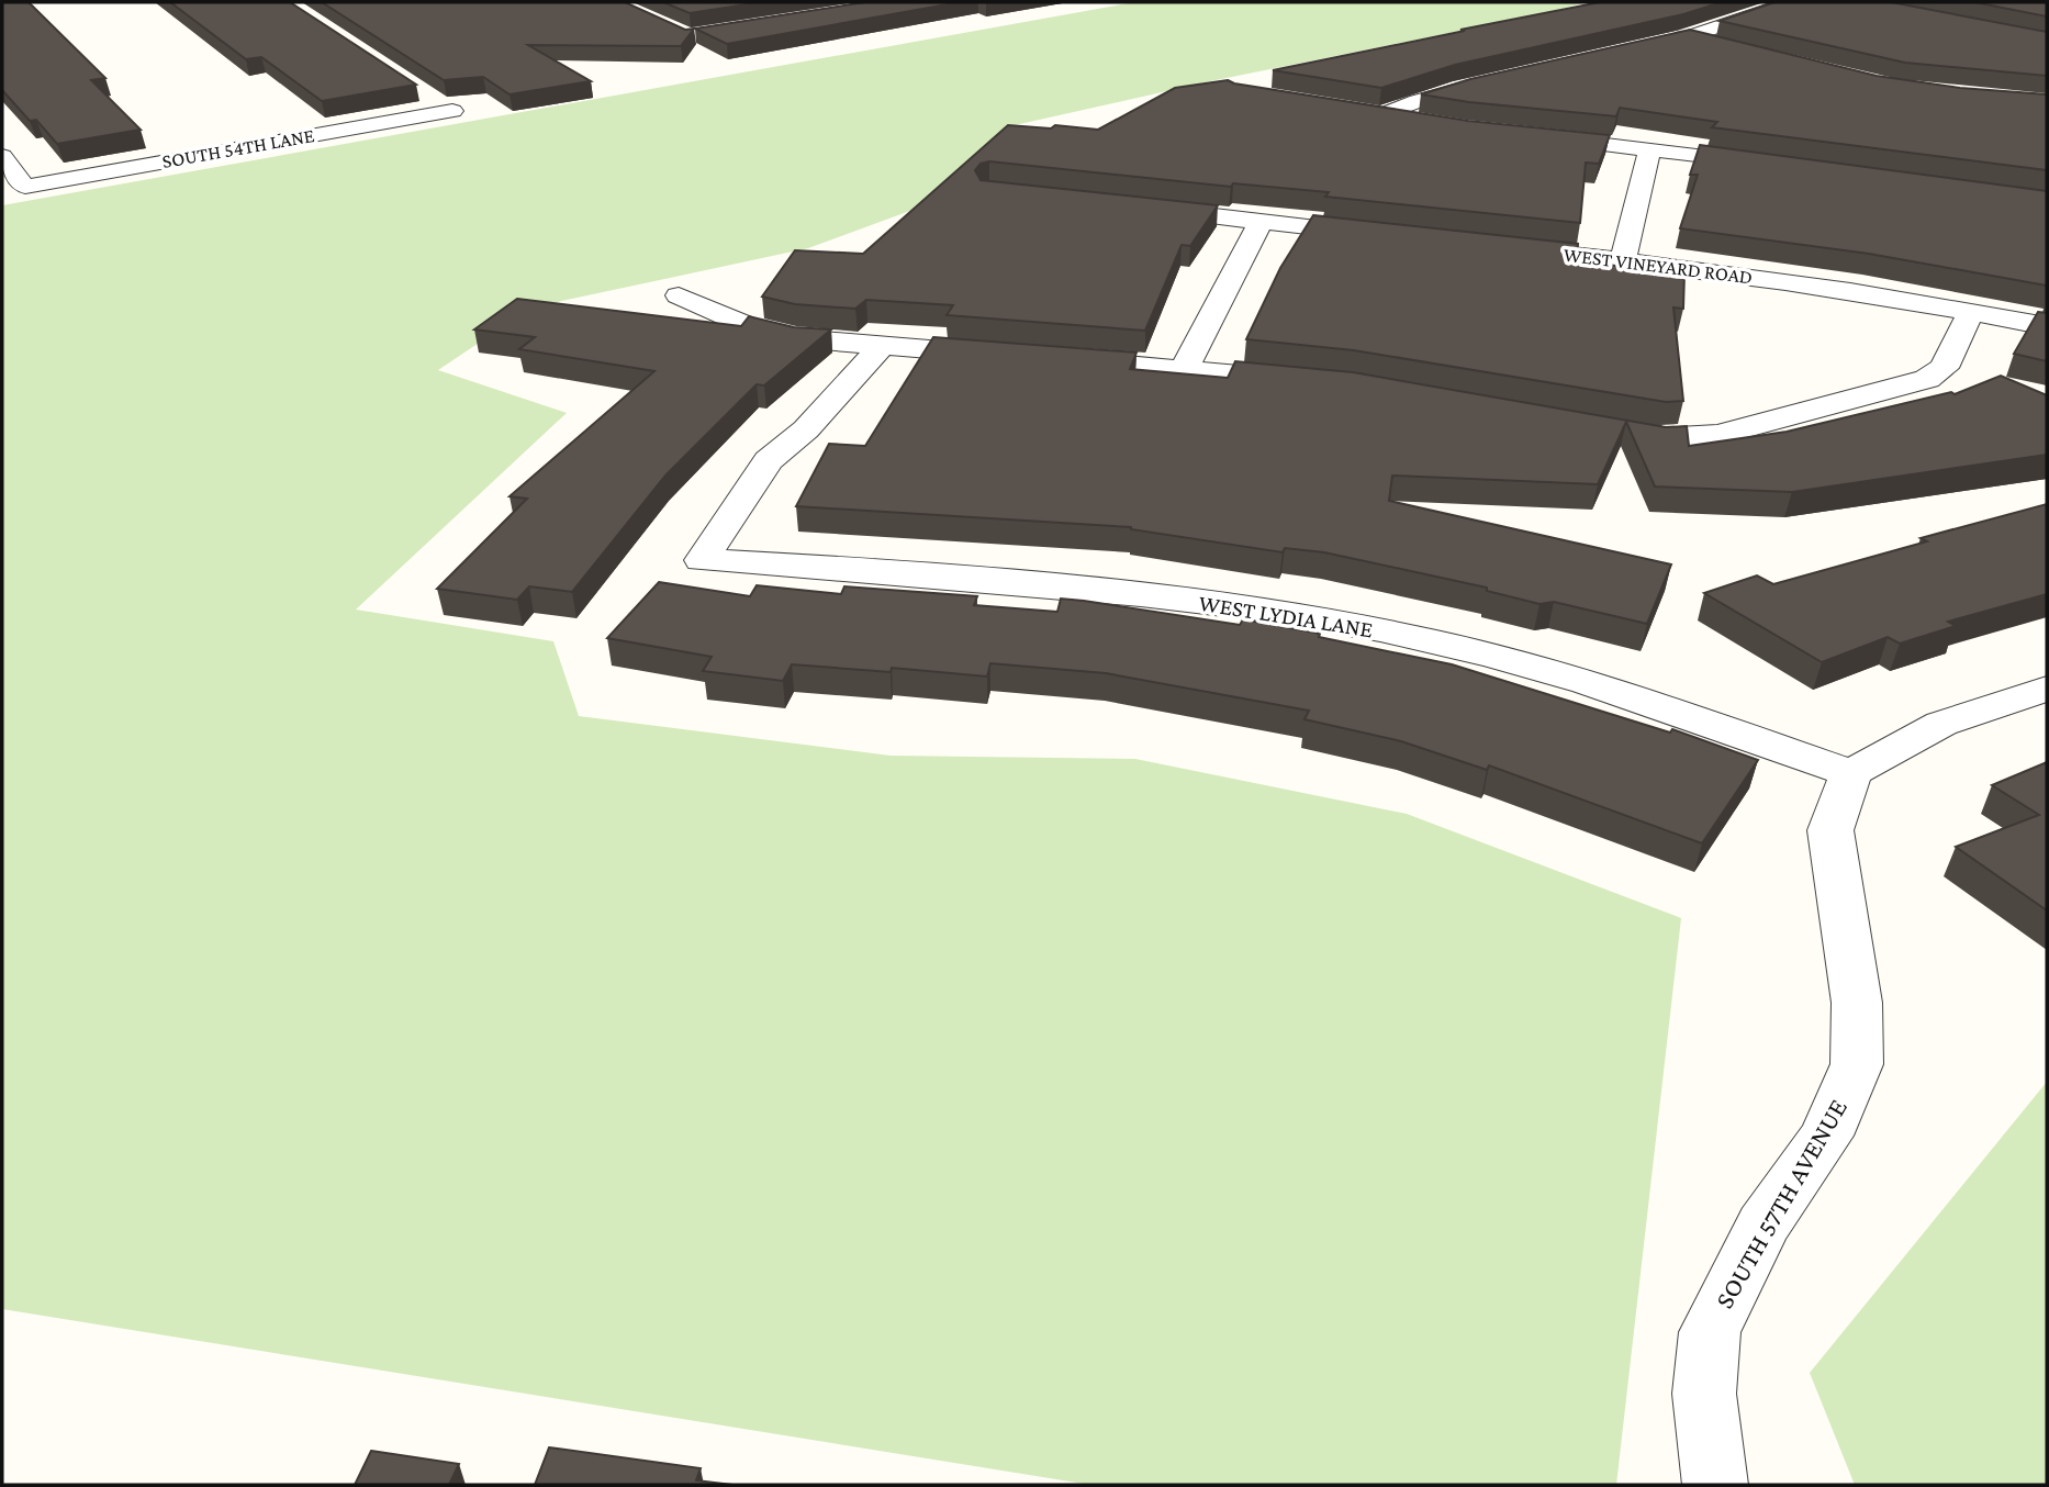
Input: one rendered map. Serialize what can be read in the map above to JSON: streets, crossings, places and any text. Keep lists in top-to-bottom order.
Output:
{
  "streets": {
    "street": [
      "SOUTH 54TH LANE",
      "WEST VINEYARD ROAD",
      "WEST LYDIA LANE",
      "SOUTH 57TH AVENUE"
    ]
  },
  "crossings": [
    ["WEST LYDIA LANE", "SOUTH 57TH AVENUE"]
  ]
}
